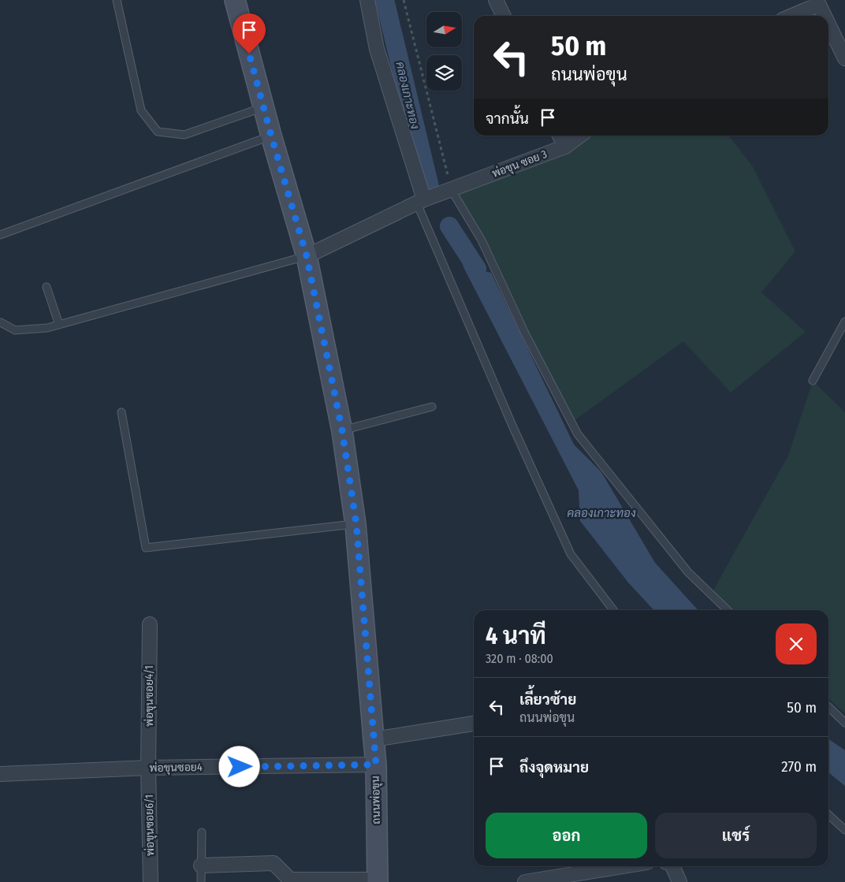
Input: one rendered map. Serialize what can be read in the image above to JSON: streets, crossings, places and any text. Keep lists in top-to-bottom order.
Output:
{
  "streets": {
    "main road": ["ถนนพ่อขุน"],
    "street": [
      "พ่อขุน ซอย 3",
      "พ่อขุนซอย4/1",
      "พ่อขุนซอย4",
      "พ่อขุนซอย6/1"
    ]
  },
  "crossings": [
    ["พ่อขุนซอย4/1", "พ่อขุนซอย4"],
    ["พ่อขุนซอย4/1", "พ่อขุนซอย6/1"],
    ["พ่อขุนซอย4", "ถนนพ่อขุน"],
    ["พ่อขุนซอย4", "พ่อขุนซอย6/1"]
  ],
  "water": ["คลองเกาะทอง"],
  "north": "right",
  "page": {
    "turn": ["50 m", "ถนนพ่อขุน"],
    "then": "จากนั้น",
    "heading": ["4 นาที", "320 m · 08:00"],
    "list": [
      {
        "name": "เลี้ยวซ้าย",
        "note": "ถนนพ่อขุน",
        "value": "50 m"
      },
      {
        "name": "ถึงจุดหมาย",
        "value": "270 m"
      }
    ],
    "buttons": ["ออก", "แชร์"]
  }
}
